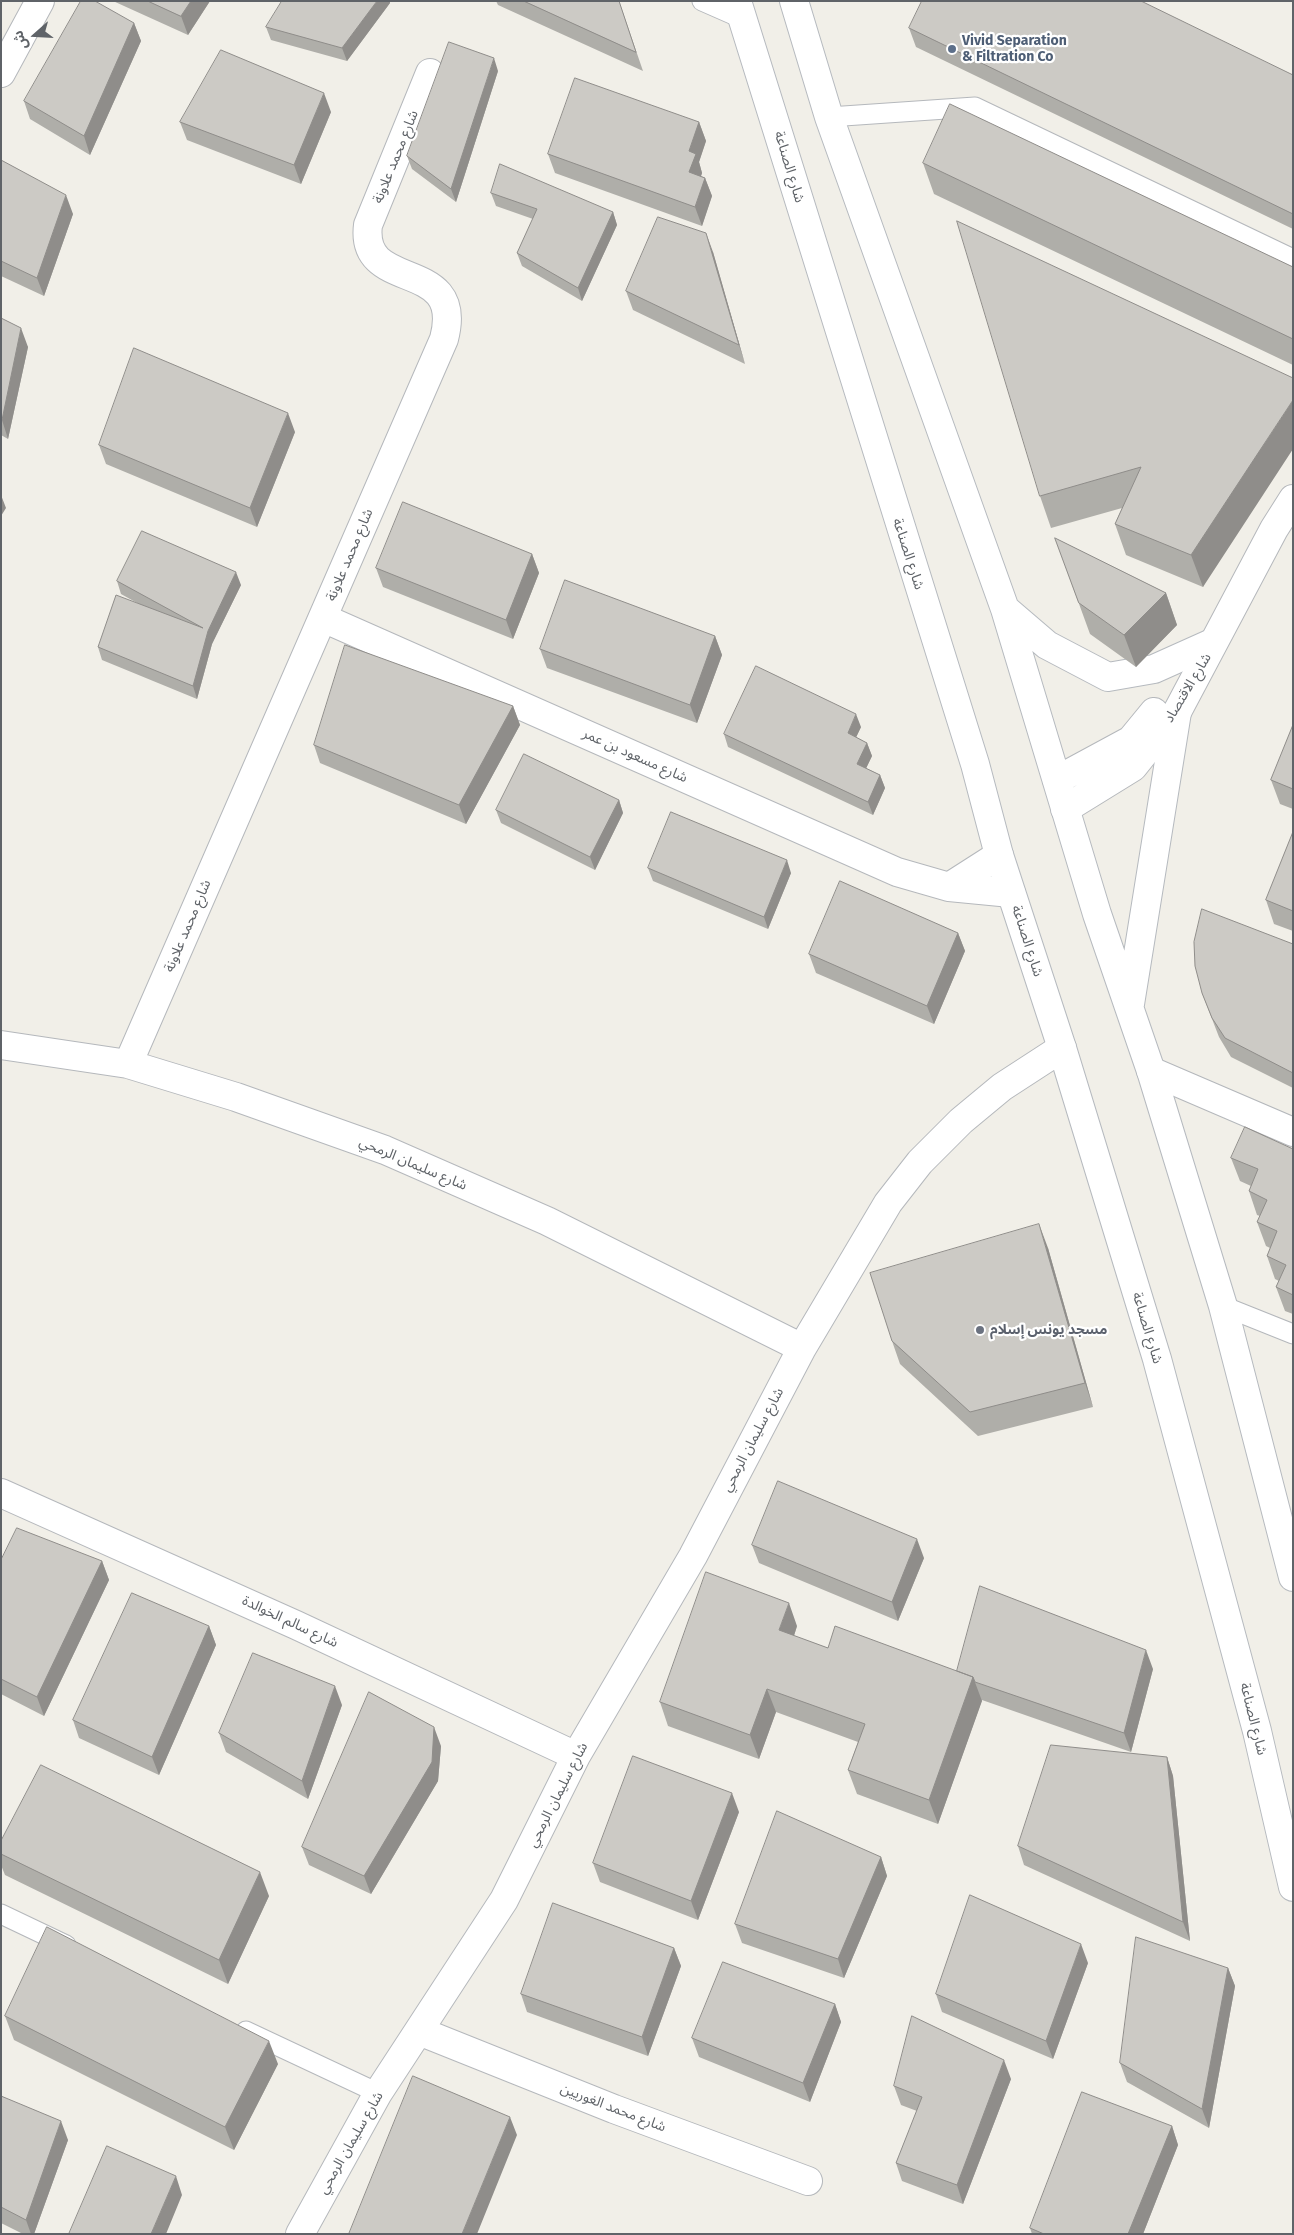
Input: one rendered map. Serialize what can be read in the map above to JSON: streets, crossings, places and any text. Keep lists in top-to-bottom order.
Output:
{
  "streets": {
    "street": [
      "شارع محمد علاونة",
      "شارع الصناعة",
      "شارع الاقتصاد",
      "شارع مسعود بن عمر",
      "شارع سليمان الرمحي",
      "شارع سالم الخوالدة",
      "شارع محمد الغوريين"
    ]
  },
  "crossings": [
    ["شارع محمد علاونة", "شارع مسعود بن عمر"],
    ["شارع محمد علاونة", "شارع سليمان الرمحي"],
    ["شارع الصناعة", "شارع مسعود بن عمر"],
    ["شارع الصناعة", "شارع سليمان الرمحي"],
    ["شارع سليمان الرمحي", "شارع سالم الخوالدة"],
    ["شارع سليمان الرمحي", "شارع محمد الغوريين"]
  ],
  "places": ["Vivid Separation & Filtration Co", "مسجد يونس إسلام"],
  "north": "left"
}
